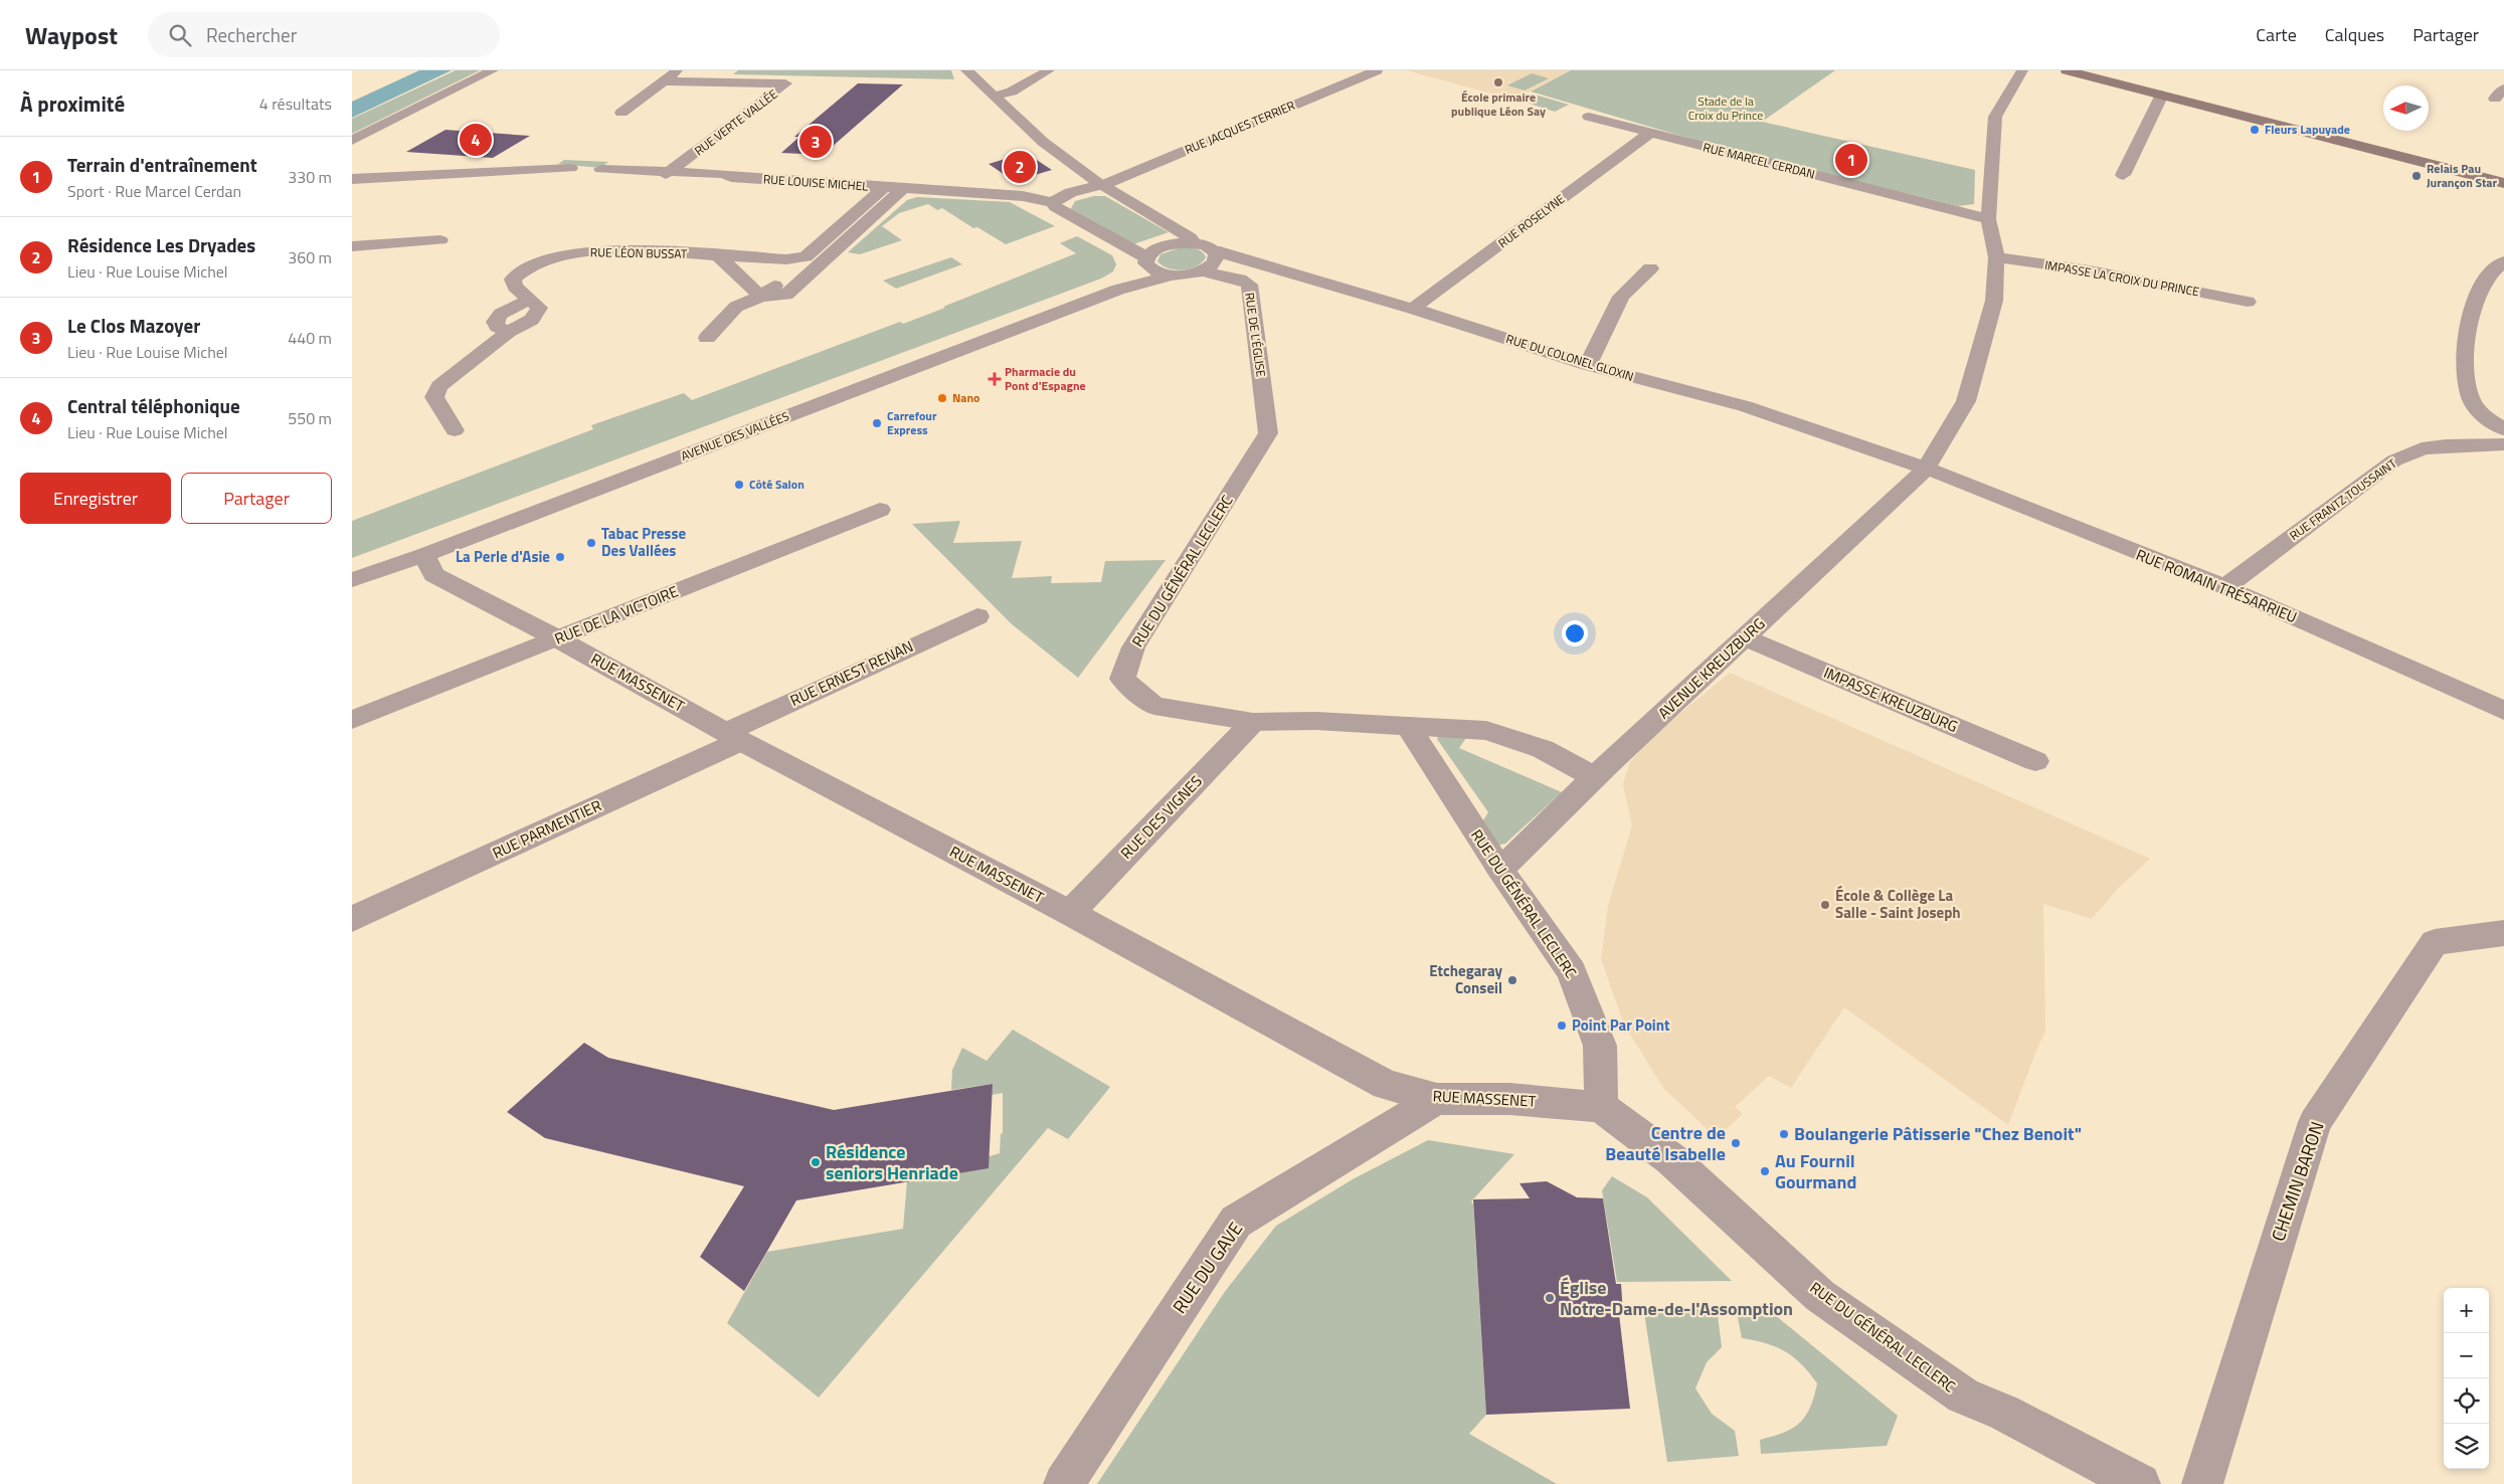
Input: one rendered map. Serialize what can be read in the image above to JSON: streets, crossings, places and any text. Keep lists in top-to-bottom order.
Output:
{
  "streets": {
    "street": [
      "RUE VERTE VALLÉE",
      "RUE JACQUES TERRIER",
      "RUE MARCEL CERDAN",
      "RUE LOUISE MICHEL",
      "RUE ROSELYNE",
      "RUE LÉON BUSSAT",
      "IMPASSE LA CROIX DU PRINCE",
      "RUE DE L'ÉGLISE",
      "RUE DU COLONEL GLOXIN",
      "AVENUE DES VALLÉES",
      "RUE FRANTZ TOUSSAINT",
      "RUE DU GÉNÉRAL LECLERC",
      "RUE ROMAIN TRÉSARRIEU",
      "RUE DE LA VICTOIRE",
      "AVENUE KREUZBURG",
      "RUE ERNEST RENAN",
      "RUE MASSENET",
      "IMPASSE KREUZBURG",
      "RUE DES VIGNES",
      "RUE PARMENTIER",
      "CHEMIN BARON",
      "RUE DU GAVE"
    ]
  },
  "crossings": [
    ["RUE VERTE VALLÉE", "RUE LOUISE MICHEL"],
    ["RUE MARCEL CERDAN", "RUE ROSELYNE"],
    ["RUE MARCEL CERDAN", "AVENUE KREUZBURG"],
    ["RUE ROSELYNE", "RUE DU COLONEL GLOXIN"],
    ["IMPASSE LA CROIX DU PRINCE", "AVENUE KREUZBURG"],
    ["RUE DE L'ÉGLISE", "AVENUE DES VALLÉES"],
    ["RUE DE L'ÉGLISE", "RUE DU GÉNÉRAL LECLERC"],
    ["RUE DU COLONEL GLOXIN", "AVENUE DES VALLÉES"],
    ["RUE DU COLONEL GLOXIN", "RUE ROMAIN TRÉSARRIEU"],
    ["RUE DU COLONEL GLOXIN", "AVENUE KREUZBURG"],
    ["AVENUE DES VALLÉES", "RUE MASSENET"],
    ["RUE FRANTZ TOUSSAINT", "RUE ROMAIN TRÉSARRIEU"],
    ["RUE DU GÉNÉRAL LECLERC", "AVENUE KREUZBURG"],
    ["RUE DU GÉNÉRAL LECLERC", "RUE MASSENET"],
    ["RUE DU GÉNÉRAL LECLERC", "RUE DES VIGNES"],
    ["RUE ROMAIN TRÉSARRIEU", "AVENUE KREUZBURG"],
    ["RUE DE LA VICTOIRE", "RUE MASSENET"],
    ["AVENUE KREUZBURG", "IMPASSE KREUZBURG"],
    ["RUE ERNEST RENAN", "RUE MASSENET"],
    ["RUE ERNEST RENAN", "RUE PARMENTIER"],
    ["RUE MASSENET", "RUE DES VIGNES"],
    ["RUE MASSENET", "RUE PARMENTIER"],
    ["RUE MASSENET", "RUE DU GAVE"]
  ],
  "parks": ["Stade de la Croix du Prince"],
  "places": {
    "other": [
      "École primaire publique Léon Say",
      "Fleurs Lapuyade",
      "Relais Pau Jurançon Star",
      "Nano",
      "Carrefour Express",
      "Côté Salon",
      "Tabac Presse Des Vallées",
      "La Perle d'Asie",
      "École & Collège La Salle - Saint Joseph",
      "Etchegaray Conseil",
      "Point Par Point",
      "Boulangerie Pâtisserie \"Chez Benoit\"",
      "Centre de Beauté Isabelle",
      "Résidence seniors Henriade",
      "Au Fournil Gourmand",
      "Église Notre-Dame-de-l'Assomption"
    ],
    "health": ["Pharmacie du Pont d'Espagne"]
  },
  "north": "left",
  "page": {
    "header": "Waypost",
    "search": "Rechercher",
    "nav": ["Carte", "Calques", "Partager"],
    "heading": ["À proximité", "4 résultats"],
    "pins": [
      "4",
      "3",
      "1",
      "2"
    ],
    "list": [
      {
        "mark": "1",
        "name": "Terrain d'entraînement",
        "note": "Sport · Rue Marcel Cerdan",
        "value": "330 m"
      },
      {
        "mark": "2",
        "name": "Résidence Les Dryades",
        "note": "Lieu · Rue Louise Michel",
        "value": "360 m"
      },
      {
        "mark": "3",
        "name": "Le Clos Mazoyer",
        "note": "Lieu · Rue Louise Michel",
        "value": "440 m"
      },
      {
        "mark": "4",
        "name": "Central téléphonique",
        "note": "Lieu · Rue Louise Michel",
        "value": "550 m"
      }
    ],
    "buttons": ["Enregistrer", "Partager"],
    "map_buttons": ["+", "−"]
  }
}
